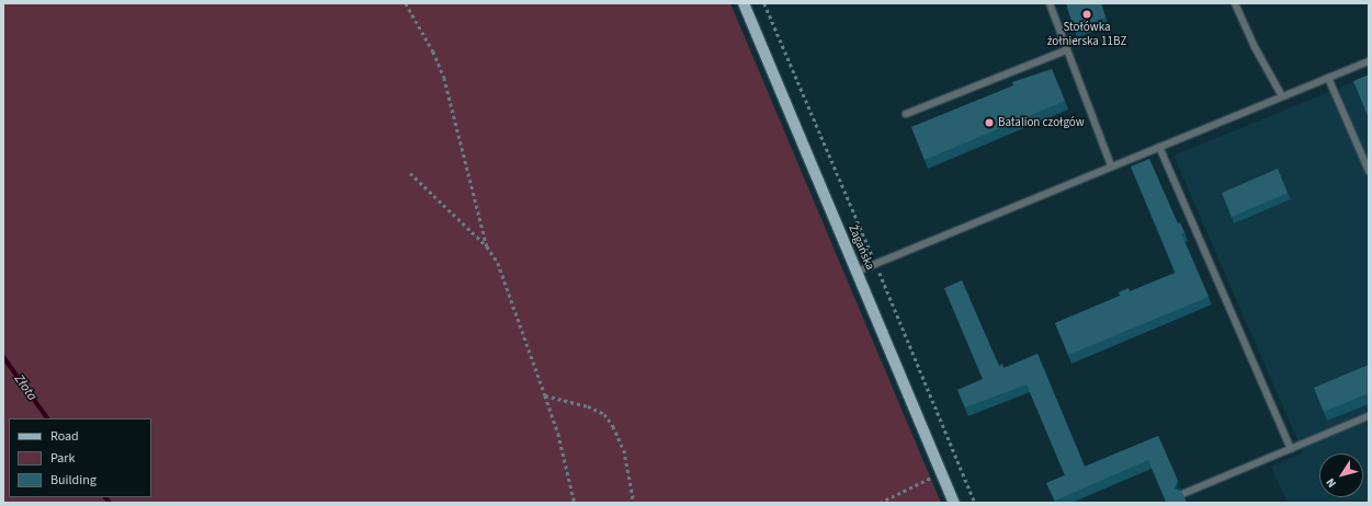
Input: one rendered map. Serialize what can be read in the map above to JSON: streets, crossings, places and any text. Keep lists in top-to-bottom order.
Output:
{
  "streets": {
    "main road": ["Żagańska"]
  },
  "water": ["Złota"],
  "places": ["Stołówka żołnierska 11BZ", "Batalion czołgów"],
  "legend": ["Road", "Park", "Building"],
  "north": "bottom left"
}
